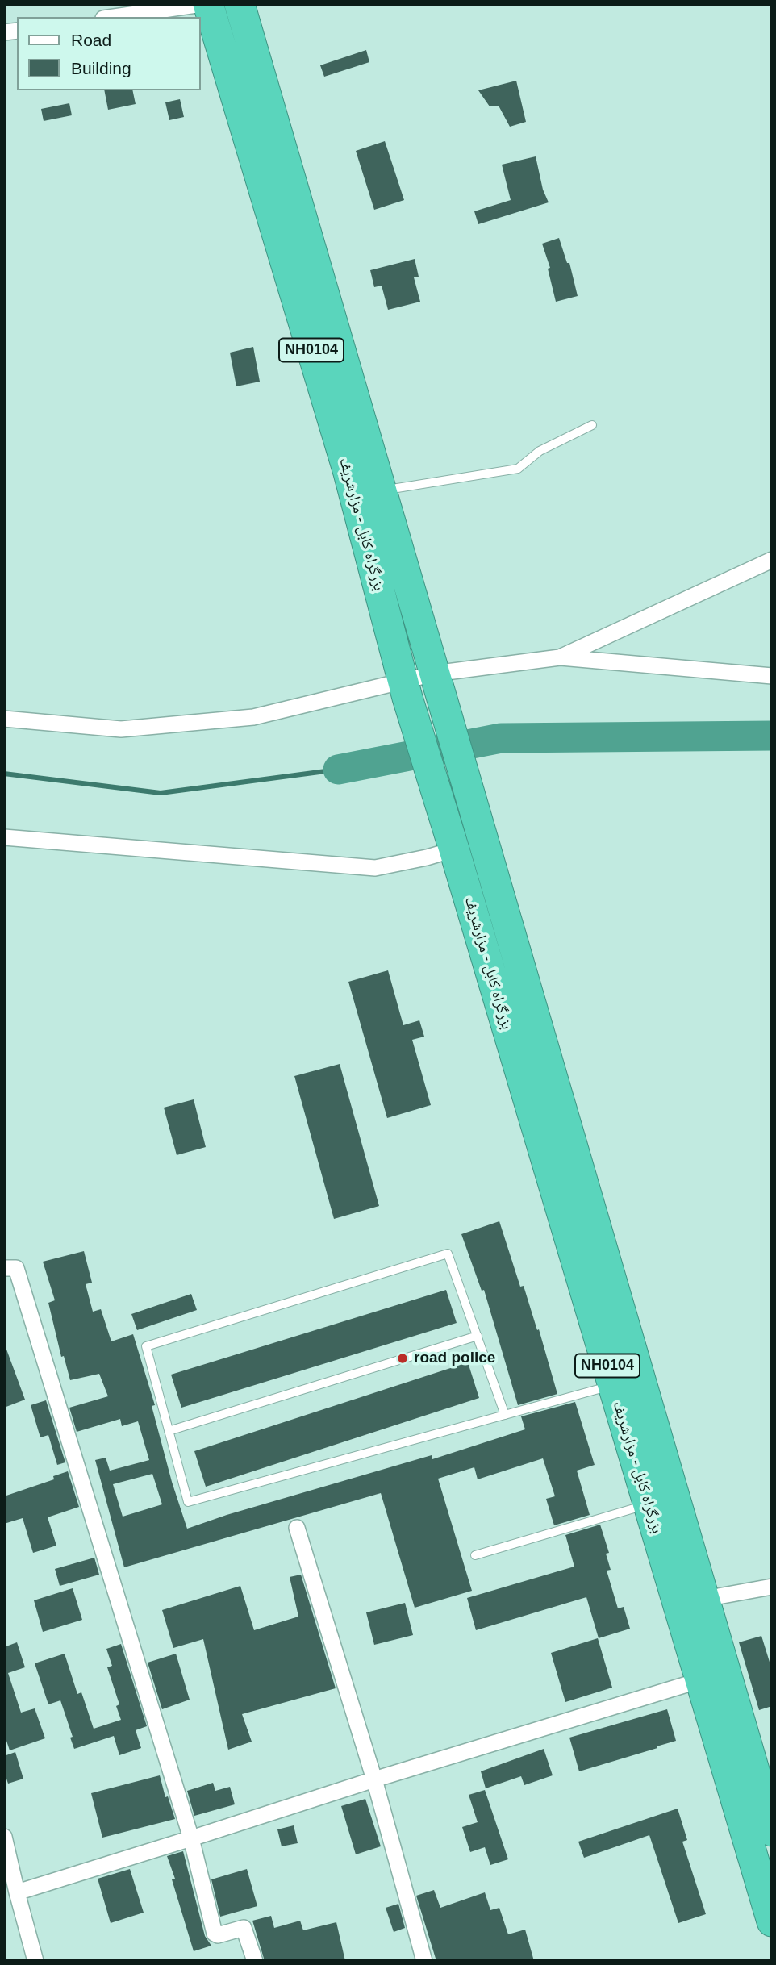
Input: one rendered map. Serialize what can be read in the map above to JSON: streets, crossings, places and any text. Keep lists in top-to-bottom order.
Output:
{
  "streets": {
    "highway": ["NH0104", "بزرگراه کابل - مزارشریف"]
  },
  "places": ["road police"],
  "legend": ["Road", "Building"]
}
